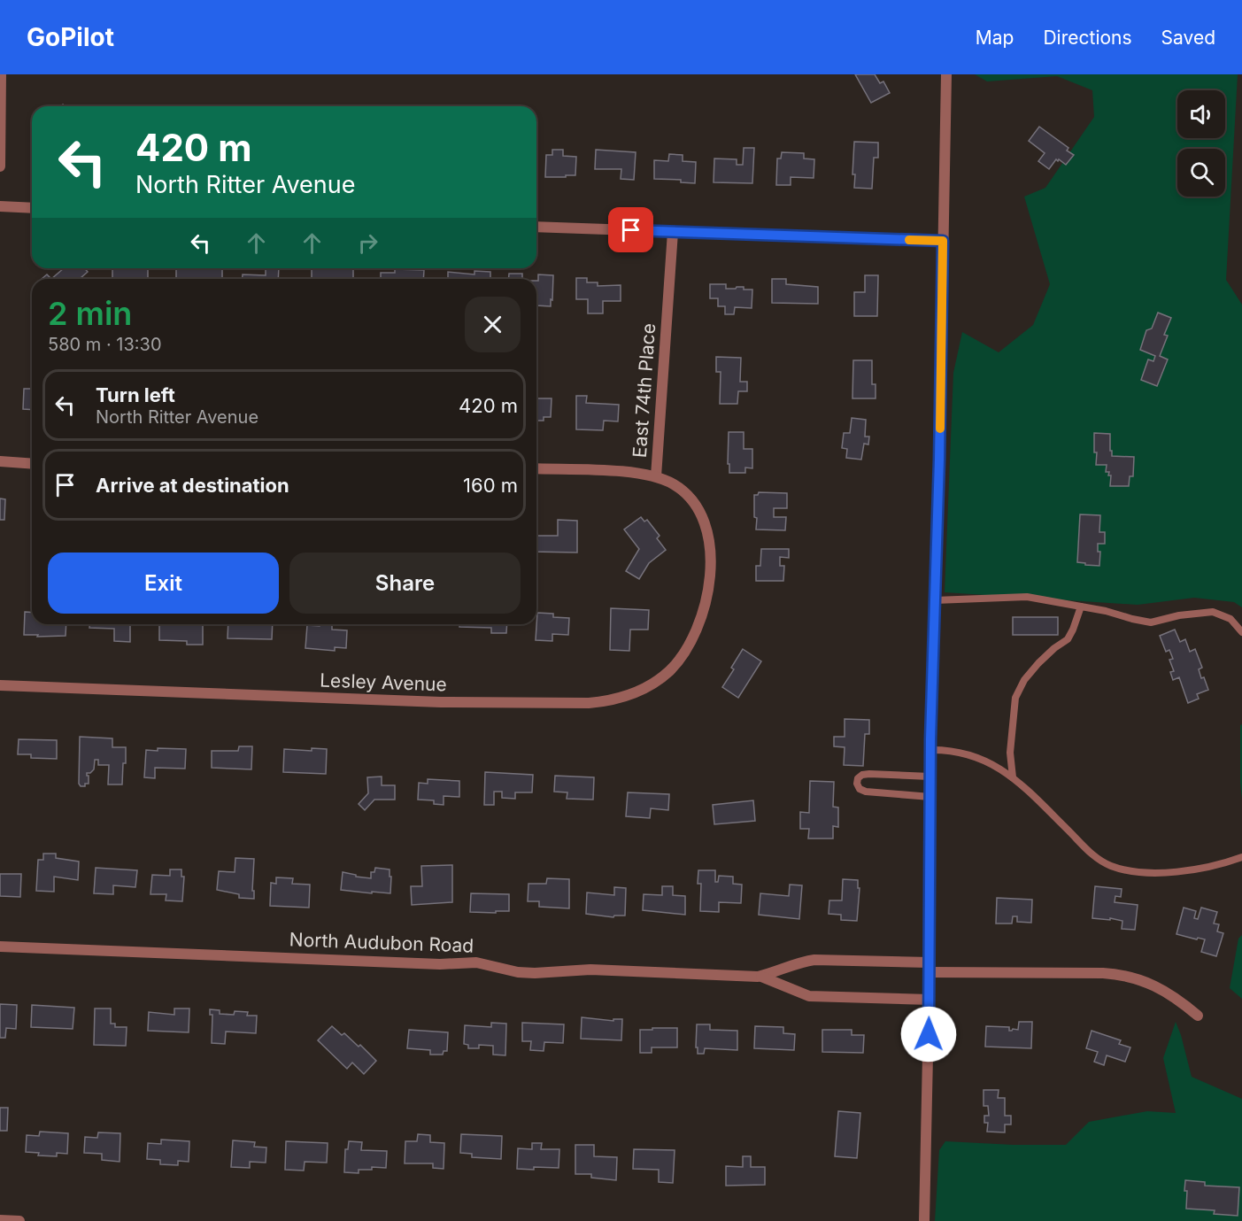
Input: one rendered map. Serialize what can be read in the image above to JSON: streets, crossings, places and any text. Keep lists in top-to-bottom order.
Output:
{
  "streets": {
    "street": ["East 74th Place", "Lesley Avenue", "North Audubon Road"]
  },
  "crossings": [
    ["East 74th Place", "Lesley Avenue"]
  ],
  "page": {
    "header": "GoPilot",
    "nav": ["Map", "Directions", "Saved"],
    "turn": ["420 m", "North Ritter Avenue"],
    "heading": ["2 min", "580 m · 13:30"],
    "list": [
      {
        "name": "Turn left",
        "note": "North Ritter Avenue",
        "value": "420 m"
      },
      {
        "name": "Arrive at destination",
        "value": "160 m"
      }
    ],
    "buttons": ["Exit", "Share"]
  }
}
